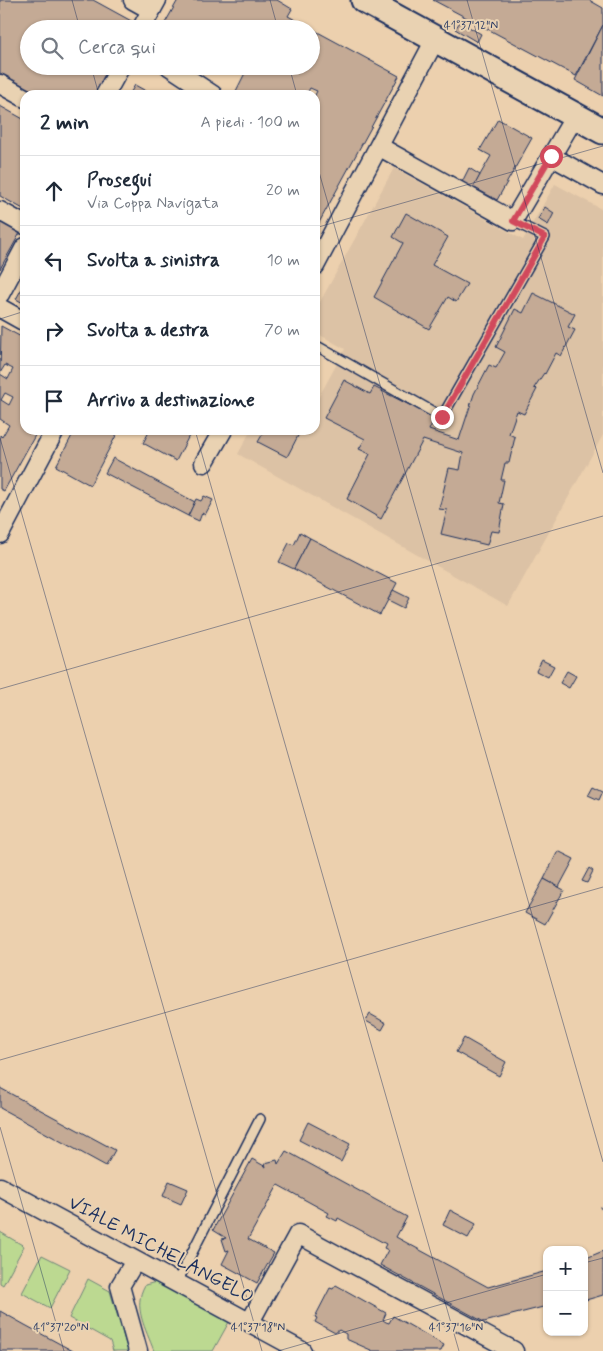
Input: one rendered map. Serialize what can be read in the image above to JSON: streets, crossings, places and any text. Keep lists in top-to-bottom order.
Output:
{
  "streets": {
    "street": ["VIALE MICHELANGELO"]
  },
  "page": {
    "search": "Cerca qui",
    "heading": ["2 min", "A piedi · 100 m"],
    "list": [
      ["Prosegui", "Via Coppa Navigata", "20 m"],
      ["Svolta a sinistra", "10 m"],
      ["Svolta a destra", "70 m"],
      "Arrivo a destinazione"
    ],
    "map_buttons": ["+", "−"]
  },
  "coordinates": [
    "41°37'12\"N",
    "41°37'20\"N",
    "41°37'18\"N",
    "41°37'16\"N"
  ]
}
